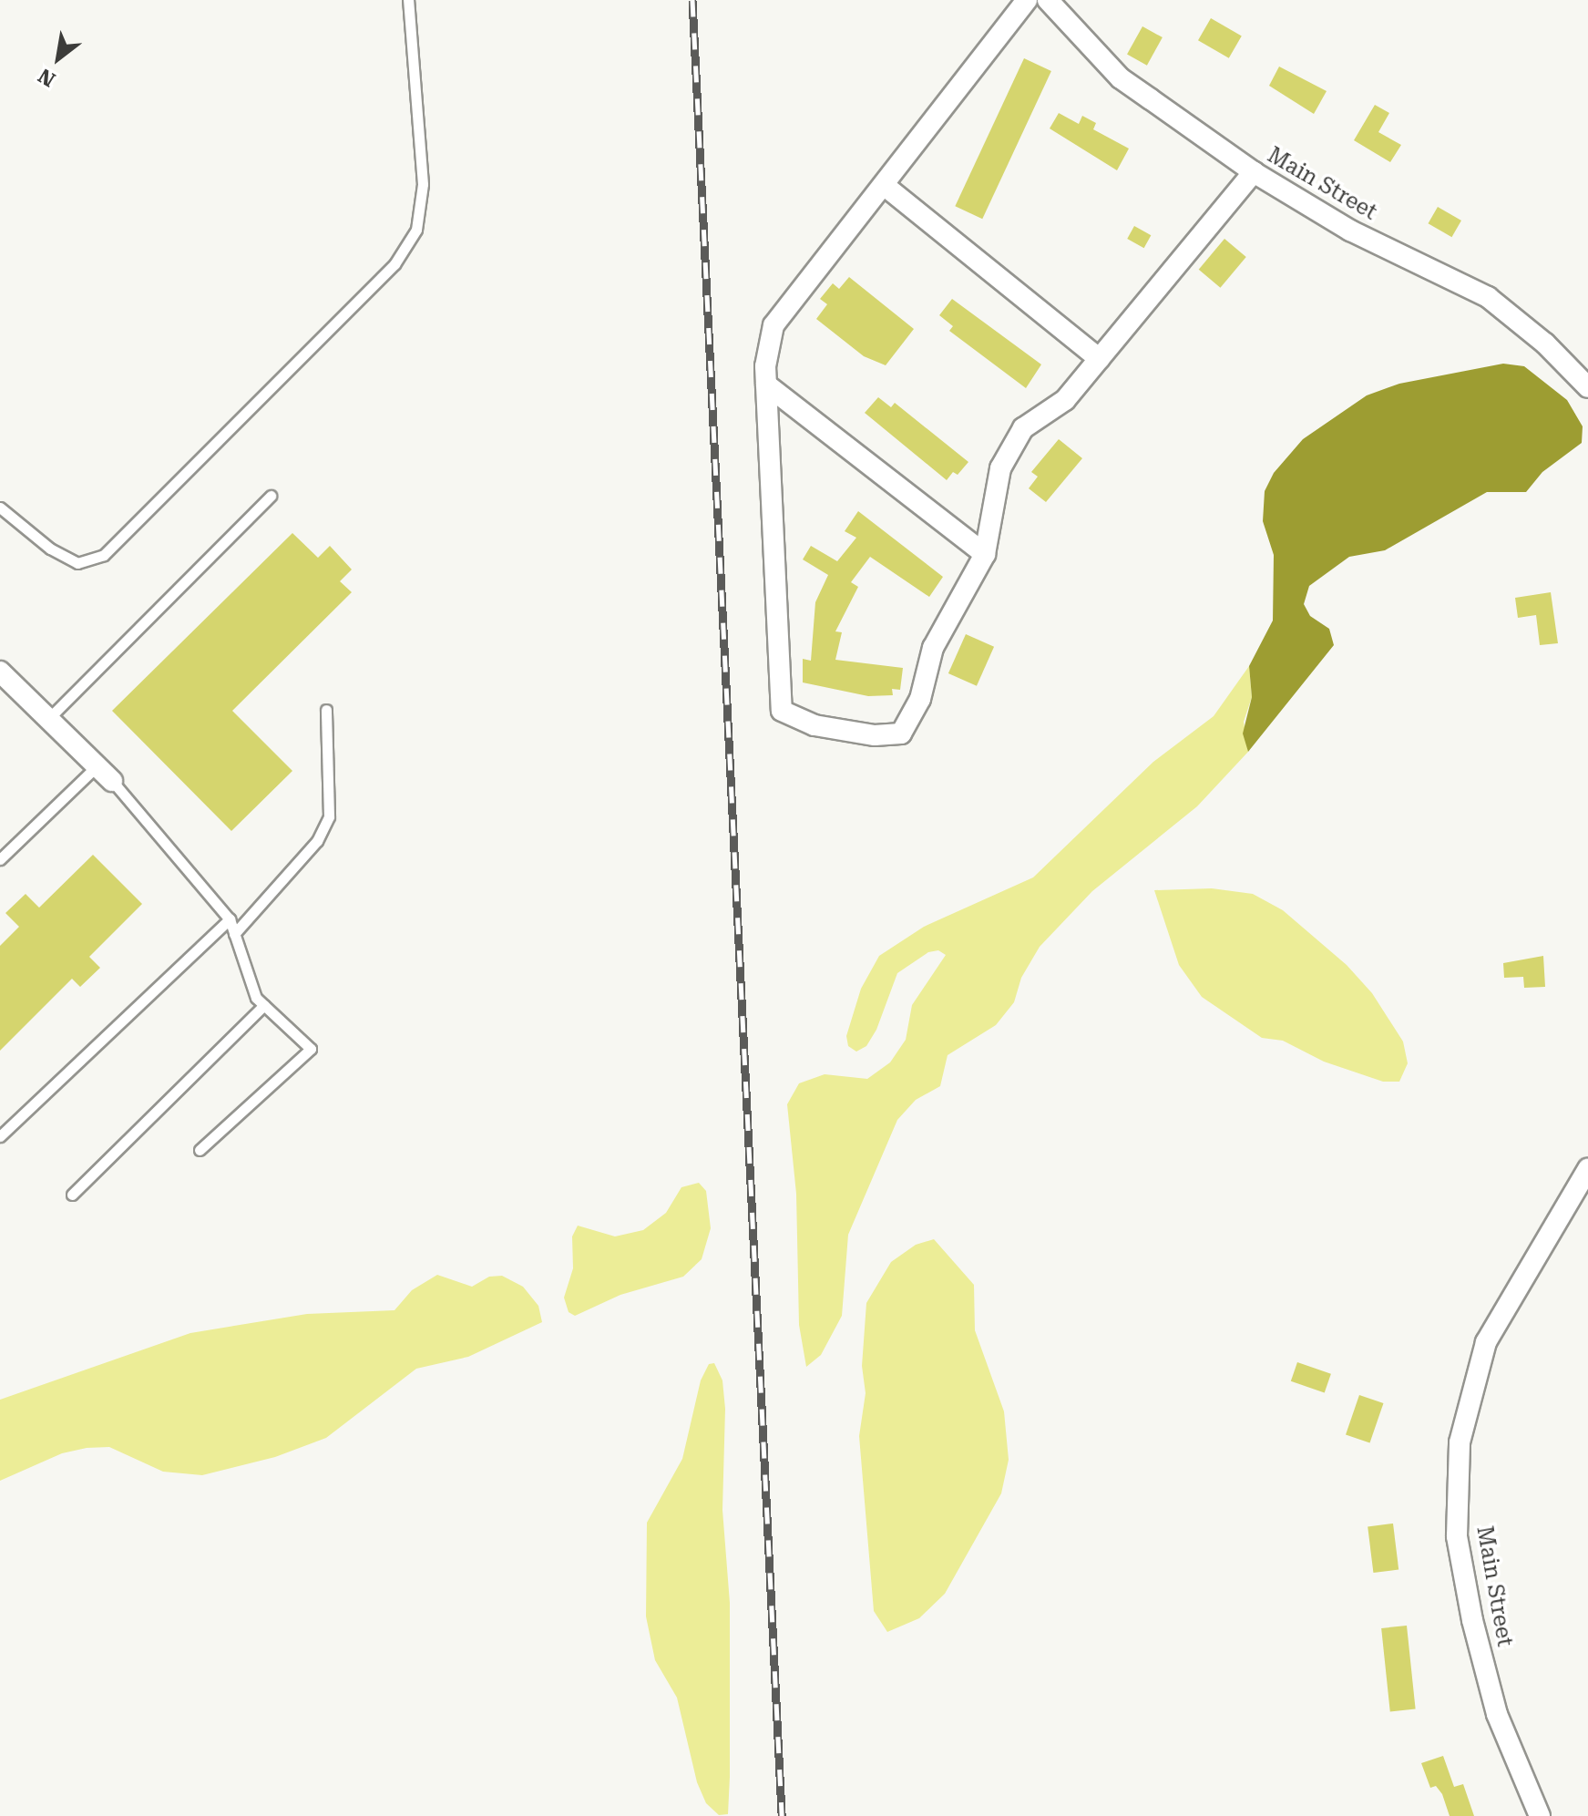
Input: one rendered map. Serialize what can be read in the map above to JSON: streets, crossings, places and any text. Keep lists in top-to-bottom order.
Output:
{
  "streets": {
    "street": ["Main Street"]
  },
  "north": "bottom left"
}
